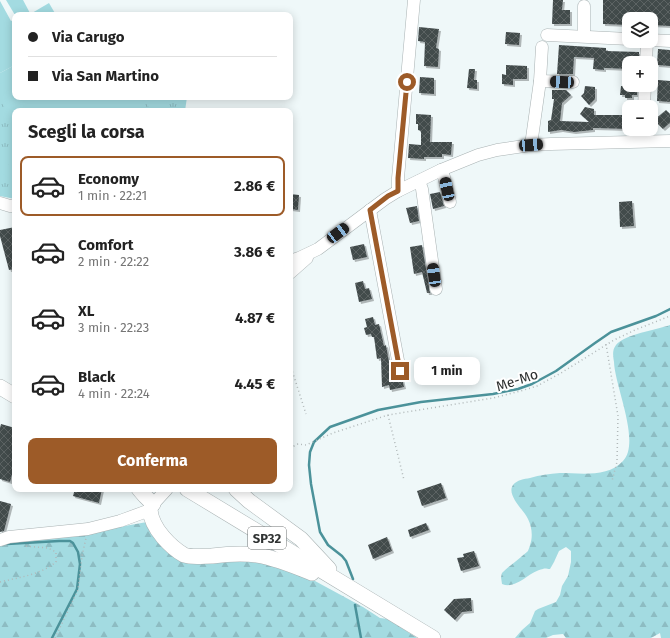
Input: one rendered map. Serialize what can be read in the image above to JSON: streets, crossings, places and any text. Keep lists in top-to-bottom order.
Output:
{
  "streets": {
    "main road": ["SP32"],
    "path": ["Me-Mo"]
  },
  "page": {
    "map_buttons": ["+", "−"],
    "banner": ["Via Carugo", "Via San Martino"],
    "heading": "Scegli la corsa",
    "list": [
      {
        "name": "Economy",
        "note": "1 min · 22:21",
        "value": "2.86 €"
      },
      {
        "name": "Comfort",
        "note": "2 min · 22:22",
        "value": "3.86 €"
      },
      {
        "name": "XL",
        "note": "3 min · 22:23",
        "value": "4.87 €"
      },
      {
        "name": "Black",
        "note": "4 min · 22:24",
        "value": "4.45 €"
      }
    ],
    "bubble": "1 min",
    "buttons": "Conferma"
  }
}
